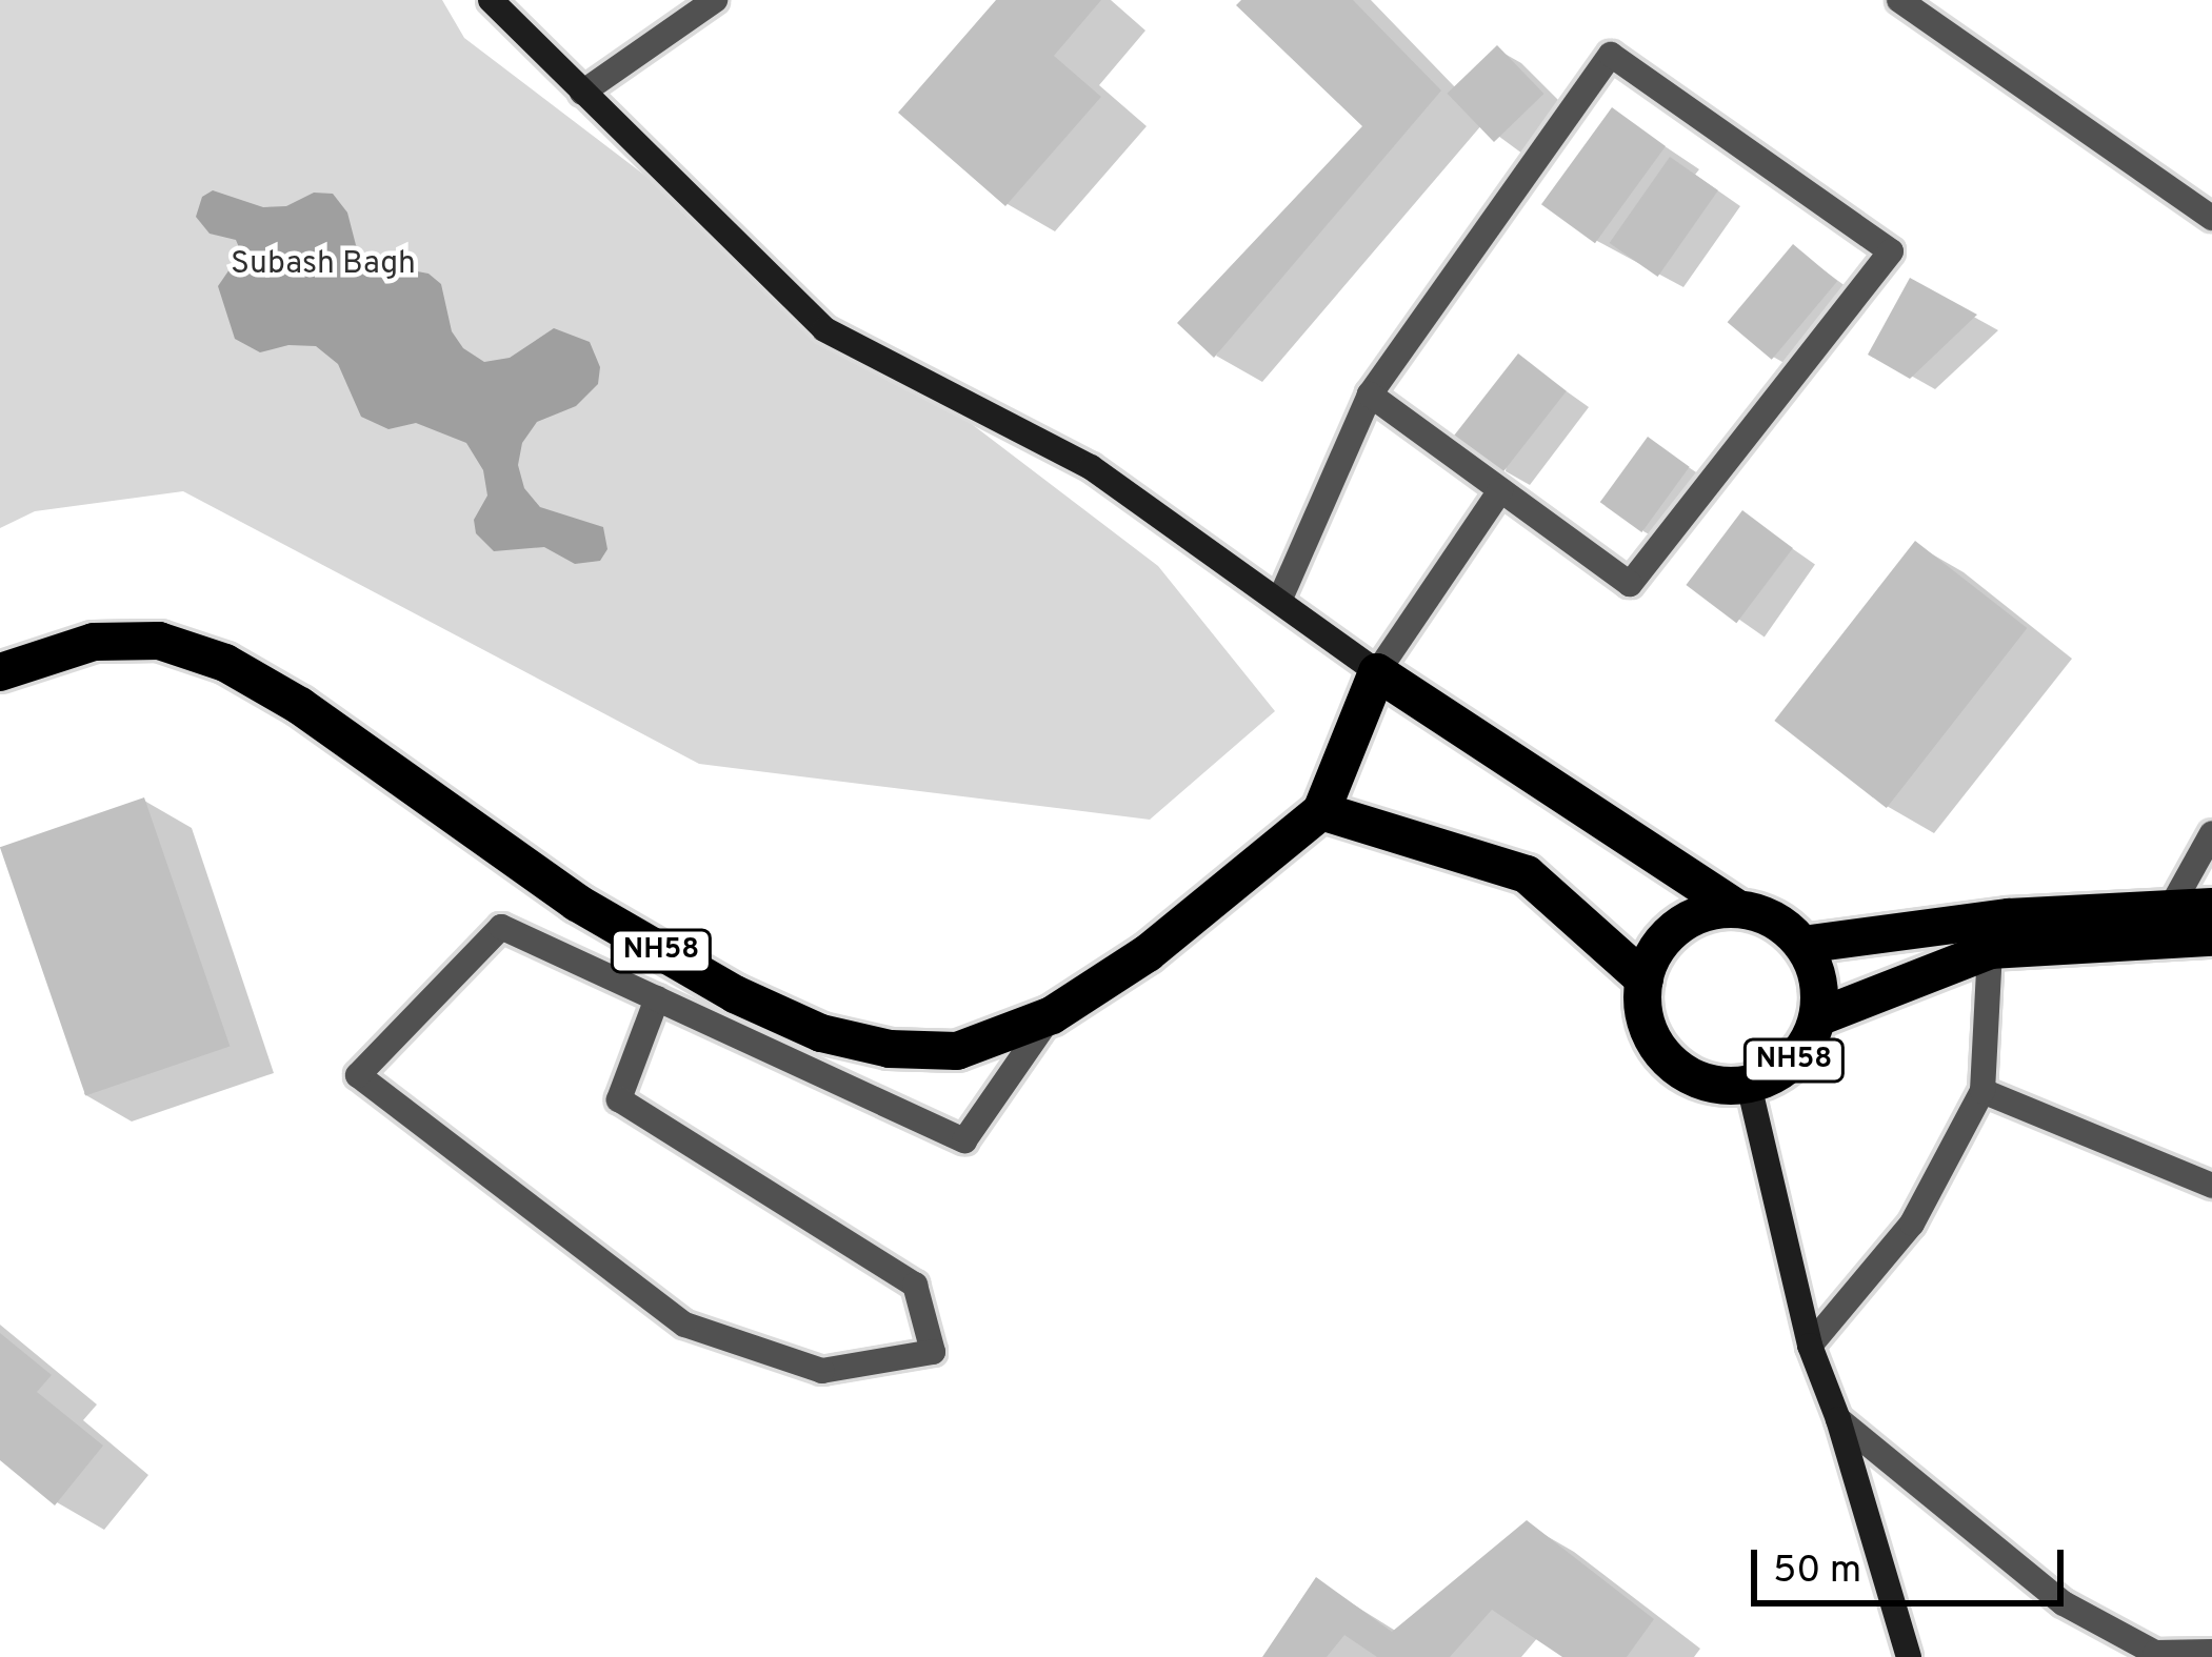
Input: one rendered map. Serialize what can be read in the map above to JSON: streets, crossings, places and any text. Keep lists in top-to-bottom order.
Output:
{
  "streets": {
    "highway": ["NH58"]
  },
  "parks": ["Subash Bagh"],
  "scale_bar": "50 m"
}
